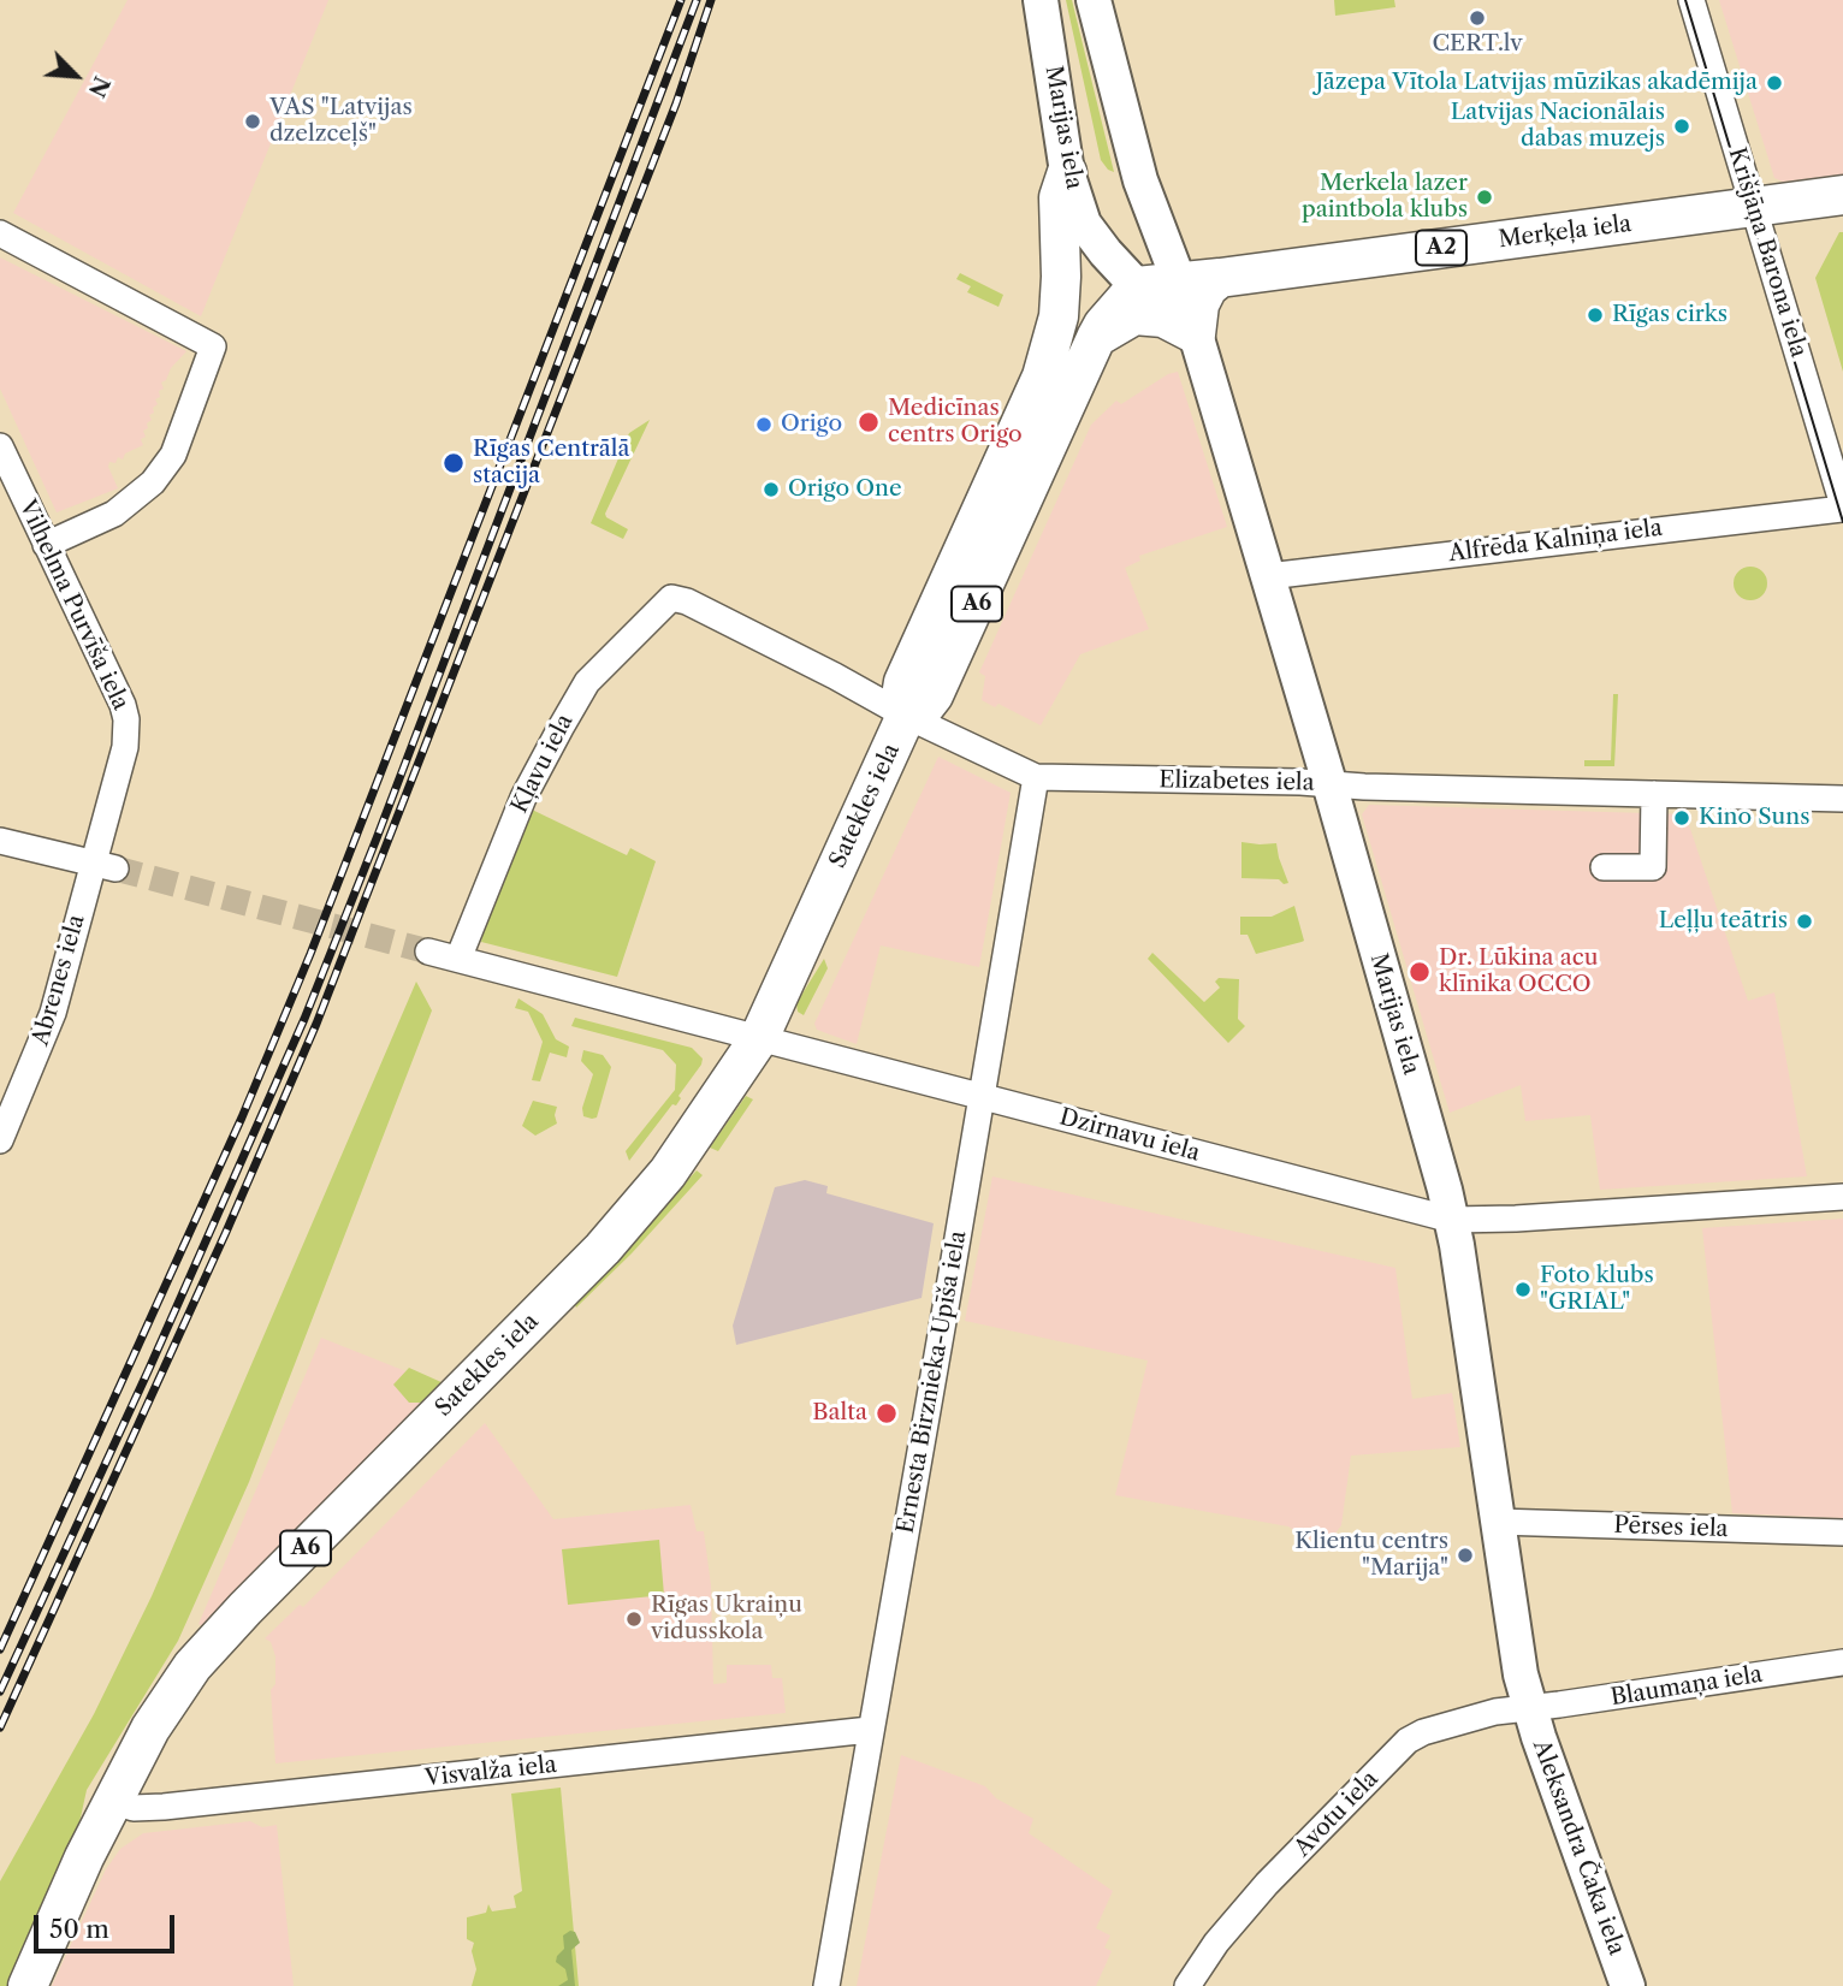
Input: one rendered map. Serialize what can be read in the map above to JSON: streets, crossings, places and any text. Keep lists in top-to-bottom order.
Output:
{
  "streets": {
    "highway": [
      "Merķeļa iela",
      "A2",
      "A6",
      "Satekles iela"
    ],
    "main road": ["Marijas iela", "Aleksandra Čaka iela"],
    "street": [
      "Krišjāņa Barona iela",
      "Alfrēda Kalniņa iela",
      "Vilhelma Purvīša iela",
      "Kļavu iela",
      "Elizabetes iela",
      "Abrenes iela",
      "Dzirnavu iela",
      "Ernesta Birznieka-Upīša iela",
      "Pērses iela",
      "Blaumaņa iela",
      "Visvalža iela",
      "Avotu iela"
    ]
  },
  "crossings": [
    ["Marijas iela", "Merķeļa iela"],
    ["Marijas iela", "Alfrēda Kalniņa iela"],
    ["Marijas iela", "Elizabetes iela"],
    ["Marijas iela", "Satekles iela"],
    ["Marijas iela", "Dzirnavu iela"],
    ["Marijas iela", "Pērses iela"],
    ["Marijas iela", "Blaumaņa iela"],
    ["Marijas iela", "Avotu iela"],
    ["Marijas iela", "Aleksandra Čaka iela"],
    ["Merķeļa iela", "Krišjāņa Barona iela"],
    ["Merķeļa iela", "Satekles iela"],
    ["Krišjāņa Barona iela", "Alfrēda Kalniņa iela"],
    ["Vilhelma Purvīša iela", "Abrenes iela"],
    ["Kļavu iela", "Elizabetes iela"],
    ["Kļavu iela", "Dzirnavu iela"],
    ["Elizabetes iela", "Satekles iela"],
    ["Elizabetes iela", "Ernesta Birznieka-Upīša iela"],
    ["Satekles iela", "Dzirnavu iela"],
    ["Satekles iela", "Visvalža iela"],
    ["Dzirnavu iela", "Ernesta Birznieka-Upīša iela"],
    ["Ernesta Birznieka-Upīša iela", "Visvalža iela"],
    ["Blaumaņa iela", "Avotu iela"],
    ["Blaumaņa iela", "Aleksandra Čaka iela"],
    ["Avotu iela", "Aleksandra Čaka iela"]
  ],
  "places": [
    "CERT.lv",
    "Jāzepa Vītola Latvijas mūzikas akadēmija",
    "VAS \"Latvijas dzelzceļš\"",
    "Latvijas Nacionālais dabas muzejs",
    "Merkela lazer paintbola klubs",
    "Rīgas cirks",
    "Medicīnas centrs Origo",
    "Origo",
    "Rīgas Centrālā stacija",
    "Origo One",
    "Kino Suns",
    "Leļļu teātris",
    "Dr. Lūkina acu klīnika OCCO",
    "Foto klubs \"GRIAL\"",
    "Balta",
    "Klientu centrs \"Marija\"",
    "Rīgas Ukraiņu vidusskola"
  ],
  "scale_bar": "50 m",
  "north": "bottom right"
}
